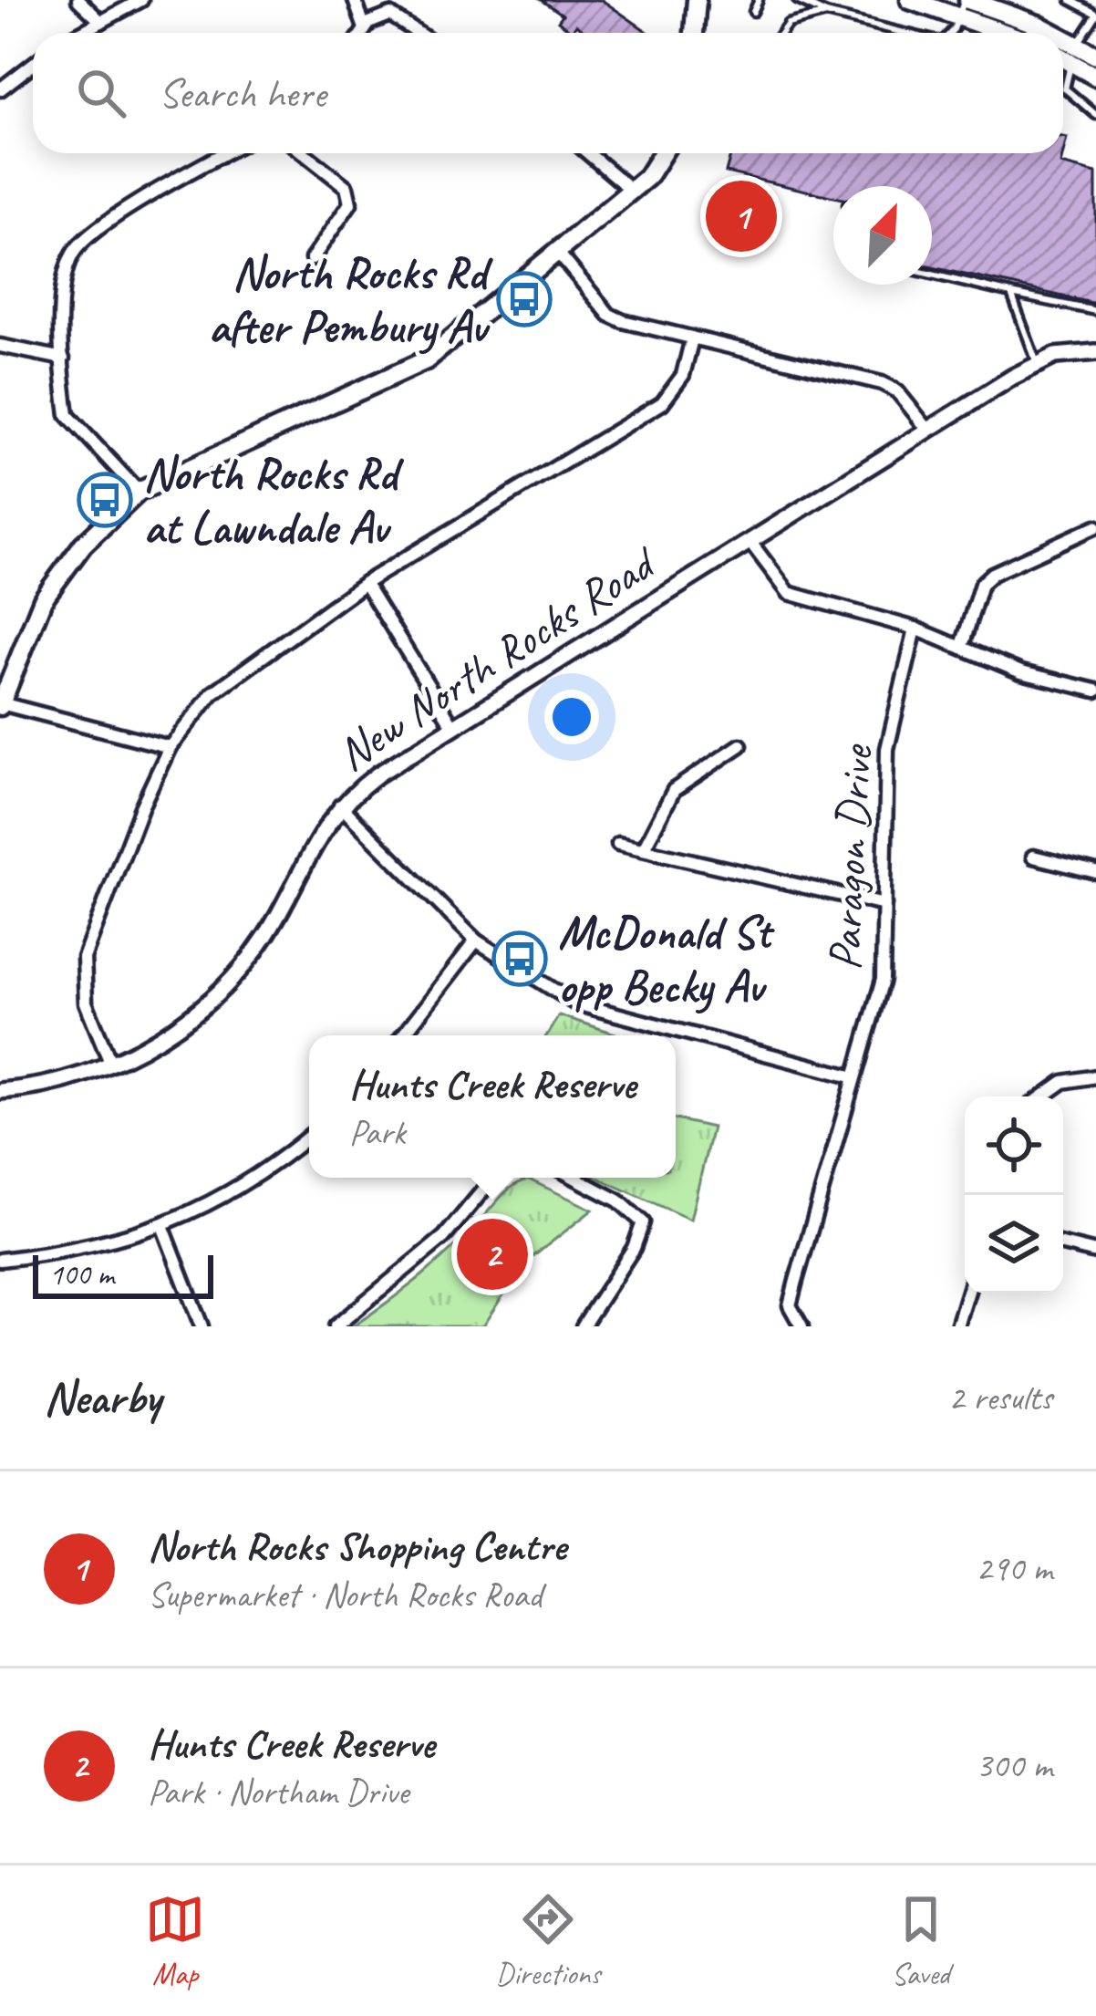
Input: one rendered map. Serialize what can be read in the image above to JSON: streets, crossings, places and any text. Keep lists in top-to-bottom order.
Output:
{
  "streets": {
    "street": ["New North Rocks Road", "Paragon Drive"]
  },
  "places": {
    "bus stop": ["North Rocks Rd after Pembury Av", "North Rocks Rd at Lawndale Av", "McDonald St opp Becky Av"]
  },
  "scale_bar": "100 m",
  "north": "top right",
  "page": {
    "search": "Search here",
    "pins": ["1", "2"],
    "popup": ["Hunts Creek Reserve", "Park"],
    "scale": "100 m",
    "heading": ["Nearby", "2 results"],
    "list": [
      {
        "mark": "1",
        "name": "North Rocks Shopping Centre",
        "note": "Supermarket · North Rocks Road",
        "value": "290 m"
      },
      {
        "mark": "2",
        "name": "Hunts Creek Reserve",
        "note": "Park · Northam Drive",
        "value": "300 m"
      }
    ],
    "nav": ["Map", "Directions", "Saved"]
  }
}
